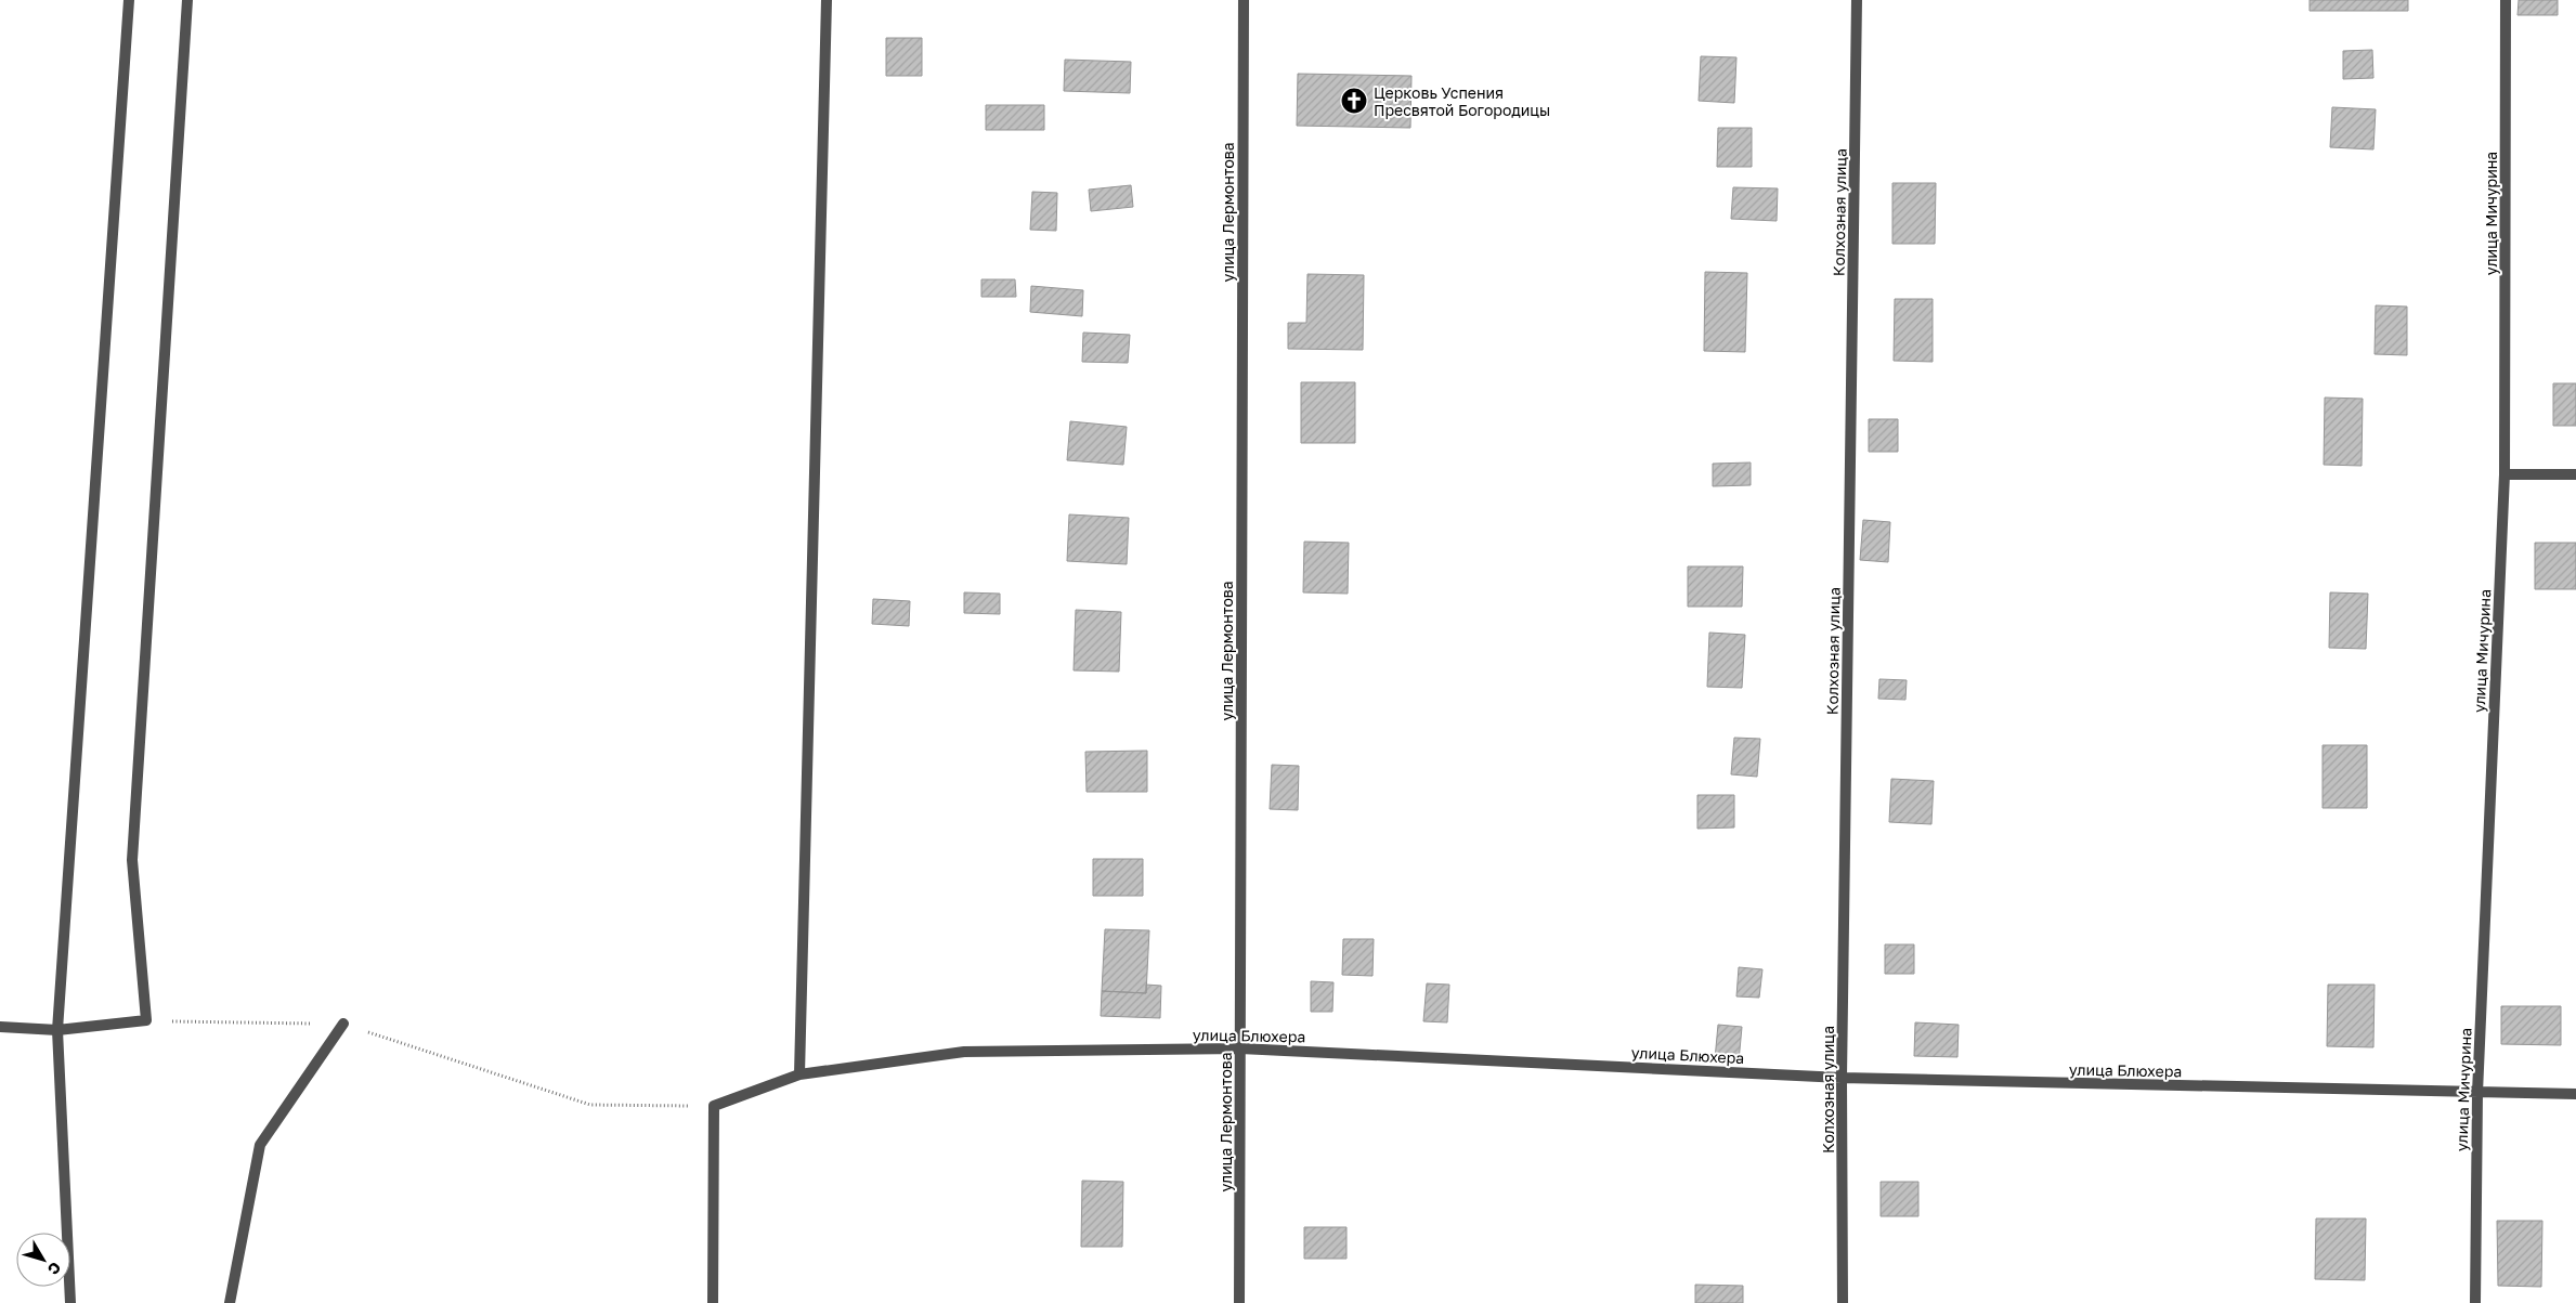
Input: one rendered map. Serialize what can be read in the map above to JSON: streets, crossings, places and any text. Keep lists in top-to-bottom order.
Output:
{
  "streets": {
    "street": [
      "улица Лермонтова",
      "Колхозная улица",
      "улица Мичурина",
      "улица Блюхера"
    ]
  },
  "crossings": [
    ["улица Лермонтова", "улица Блюхера"],
    ["Колхозная улица", "улица Блюхера"],
    ["улица Мичурина", "улица Блюхера"]
  ],
  "places": {
    "church": ["Церковь Успения Пресвятой Богородицы"]
  },
  "north": "bottom right"
}
